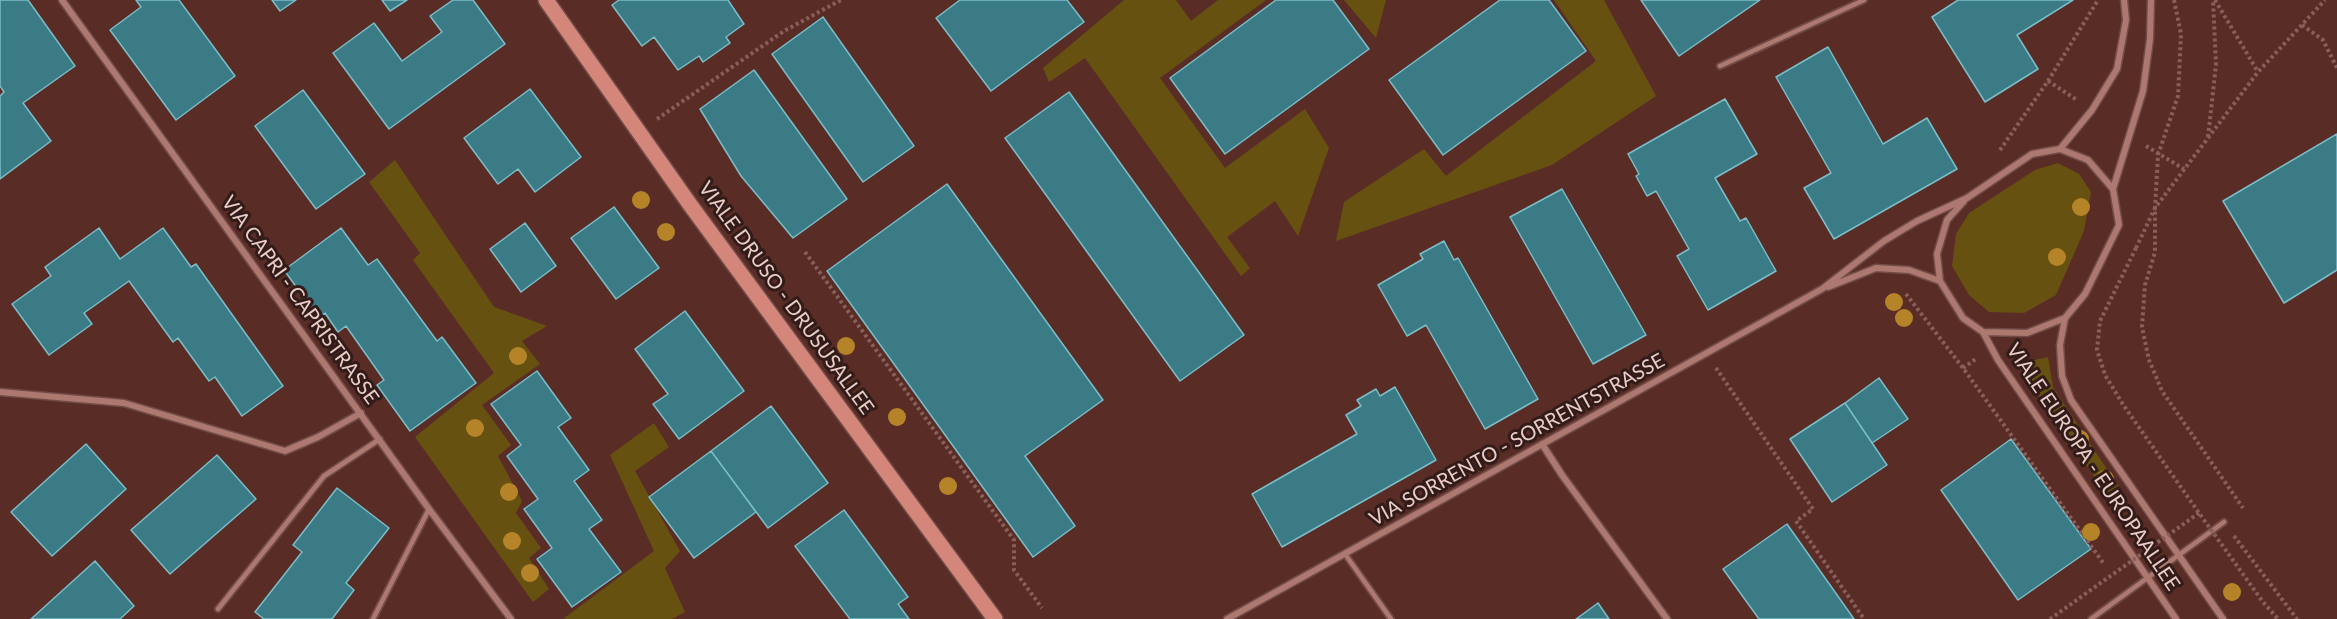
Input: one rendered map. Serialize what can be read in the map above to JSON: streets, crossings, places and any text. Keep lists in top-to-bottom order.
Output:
{
  "streets": {
    "main road": ["VIALE DRUSO - DRUSUSALLEE"],
    "street": ["VIA CAPRI - CAPRISTRASSE", "VIA SORRENTO - SORRENTSTRASSE", "VIALE EUROPA - EUROPAALLEE"]
  },
  "crossings": [
    ["VIA SORRENTO - SORRENTSTRASSE", "VIALE EUROPA - EUROPAALLEE"]
  ]
}
